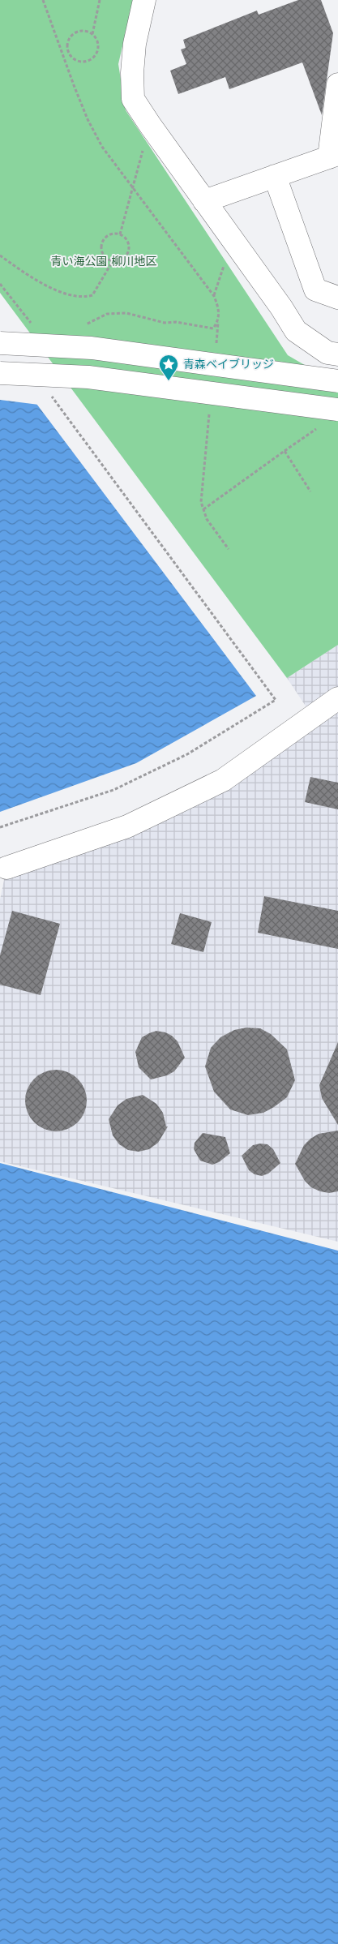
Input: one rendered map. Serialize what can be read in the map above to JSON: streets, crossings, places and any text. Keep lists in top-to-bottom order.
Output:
{
  "parks": ["青い海公園 柳川地区"],
  "places": {
    "place": ["青森ベイブリッジ"]
  }
}
